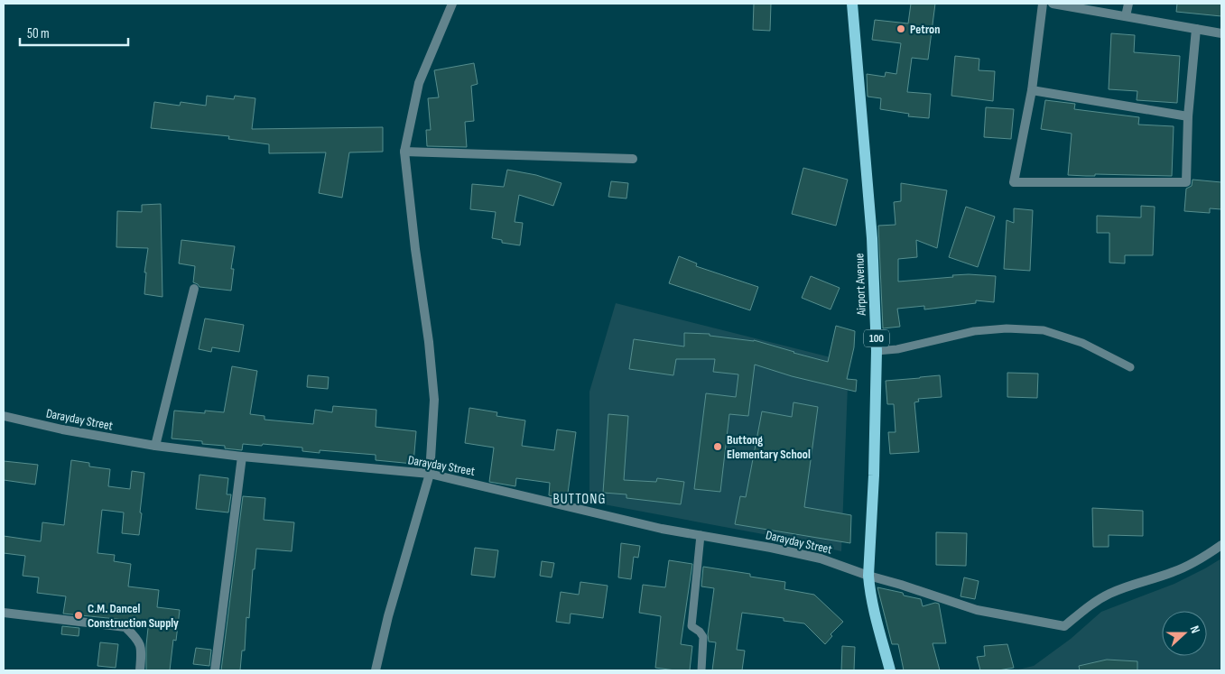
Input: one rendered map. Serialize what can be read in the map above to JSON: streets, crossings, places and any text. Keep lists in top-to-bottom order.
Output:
{
  "streets": {
    "main road": ["Airport Avenue", "100"],
    "street": ["Darayday Street"]
  },
  "crossings": [
    ["Airport Avenue", "Darayday Street"]
  ],
  "districts": ["BUTTONG"],
  "places": ["Petron", "Buttong Elementary School", "C.M. Dancel Construction Supply"],
  "scale_bar": "50 m",
  "north": "right"
}
